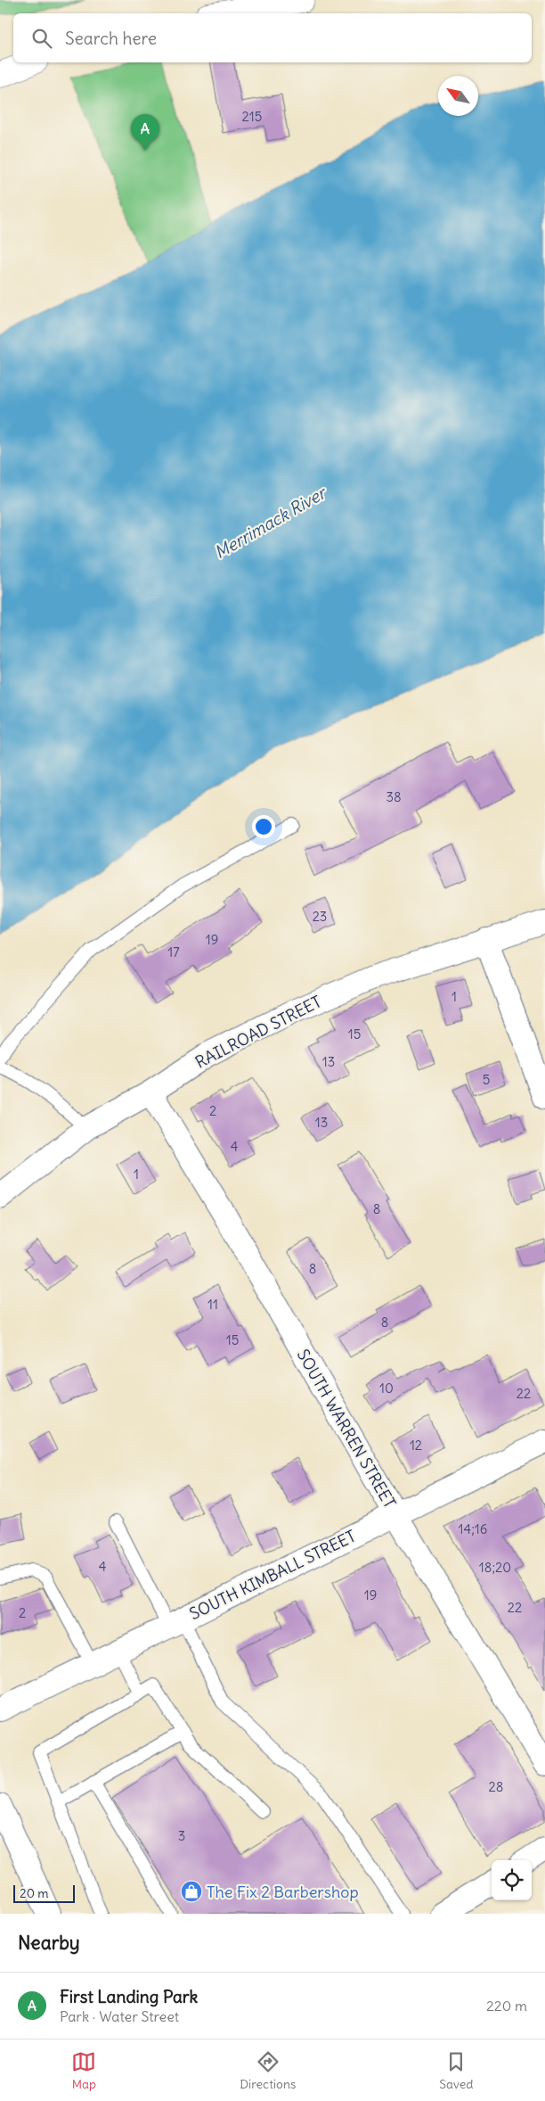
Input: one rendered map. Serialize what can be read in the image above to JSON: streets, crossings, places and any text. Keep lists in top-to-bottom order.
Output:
{
  "streets": {
    "street": ["RAILROAD STREET", "SOUTH WARREN STREET", "SOUTH KIMBALL STREET"]
  },
  "crossings": [
    ["RAILROAD STREET", "SOUTH WARREN STREET"],
    ["SOUTH WARREN STREET", "SOUTH KIMBALL STREET"]
  ],
  "water": ["Merrimack River"],
  "places": {
    "shop": ["The Fix 2 Barbershop"]
  },
  "house_numbers": [
    "215",
    "38",
    "23",
    "19",
    "17",
    "1",
    "15",
    "13",
    "5",
    "2",
    "13",
    "4",
    "1",
    "8",
    "8",
    "11",
    "8",
    "15",
    "10",
    "22",
    "12",
    "14;16",
    "4",
    "18;20",
    "19",
    "22",
    "2",
    "28",
    "3"
  ],
  "scale_bar": "20 m",
  "north": "top left",
  "page": {
    "search": "Search here",
    "pins": "A",
    "scale": "20 m",
    "heading": "Nearby",
    "list": [
      {
        "mark": "A",
        "name": "First Landing Park",
        "note": "Park · Water Street",
        "value": "220 m"
      }
    ],
    "nav": ["Map", "Directions", "Saved"]
  }
}
